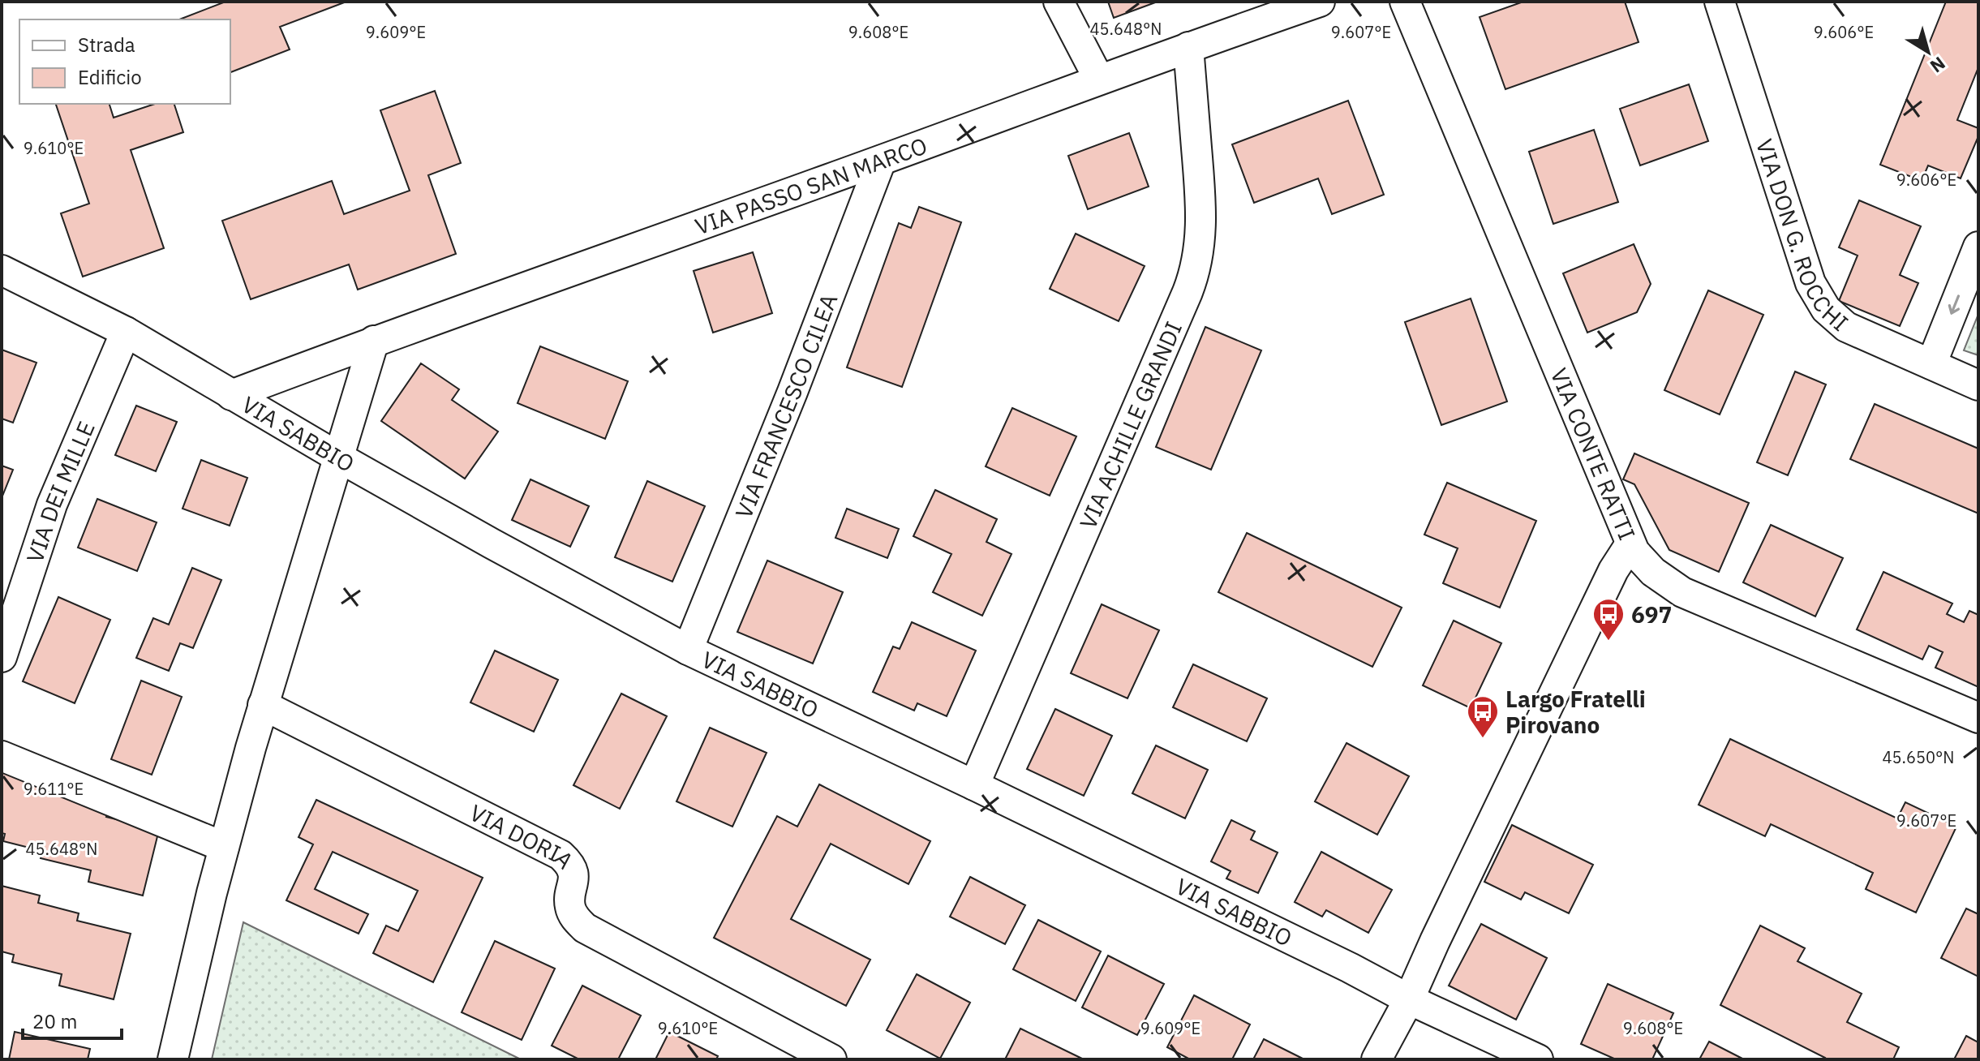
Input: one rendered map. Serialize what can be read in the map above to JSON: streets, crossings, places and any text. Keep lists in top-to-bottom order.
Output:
{
  "streets": {
    "street": [
      "VIA PASSO SAN MARCO",
      "VIA DON G. ROCCHI",
      "VIA FRANCESCO CILEA",
      "VIA ACHILLE GRANDI",
      "VIA SABBIO",
      "VIA CONTE RATTI",
      "VIA DEI MILLE",
      "VIA DORIA"
    ]
  },
  "crossings": [
    ["VIA PASSO SAN MARCO", "VIA FRANCESCO CILEA"],
    ["VIA PASSO SAN MARCO", "VIA ACHILLE GRANDI"],
    ["VIA PASSO SAN MARCO", "VIA SABBIO"],
    ["VIA FRANCESCO CILEA", "VIA SABBIO"],
    ["VIA ACHILLE GRANDI", "VIA SABBIO"],
    ["VIA SABBIO", "VIA DEI MILLE"]
  ],
  "places": {
    "bus stop": ["697", "Largo Fratelli Pirovano"]
  },
  "legend": ["Strada", "Edificio"],
  "scale_bar": "20 m",
  "north": "bottom right",
  "coordinates": [
    "45.648°N",
    "9.609°E",
    "9.607°E",
    "9.606°E",
    "9.608°E",
    "9.610°E",
    "45.650°N",
    "9.611°E"
  ]
}
